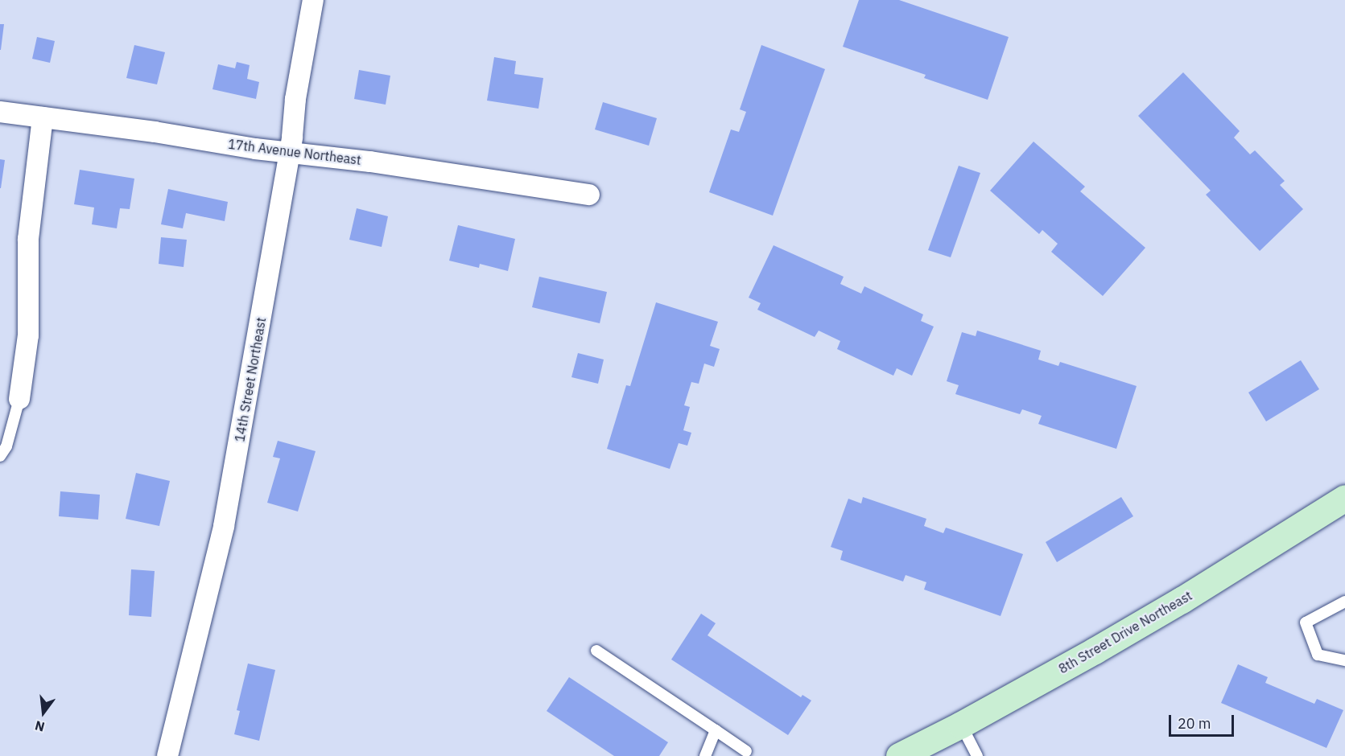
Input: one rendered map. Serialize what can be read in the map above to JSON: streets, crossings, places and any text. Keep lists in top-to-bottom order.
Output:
{
  "streets": {
    "main road": ["8th Street Drive Northeast"],
    "street": ["17th Avenue Northeast", "14th Street Northeast"]
  },
  "crossings": [
    ["17th Avenue Northeast", "14th Street Northeast"]
  ],
  "scale_bar": "20 m",
  "north": "bottom"
}
